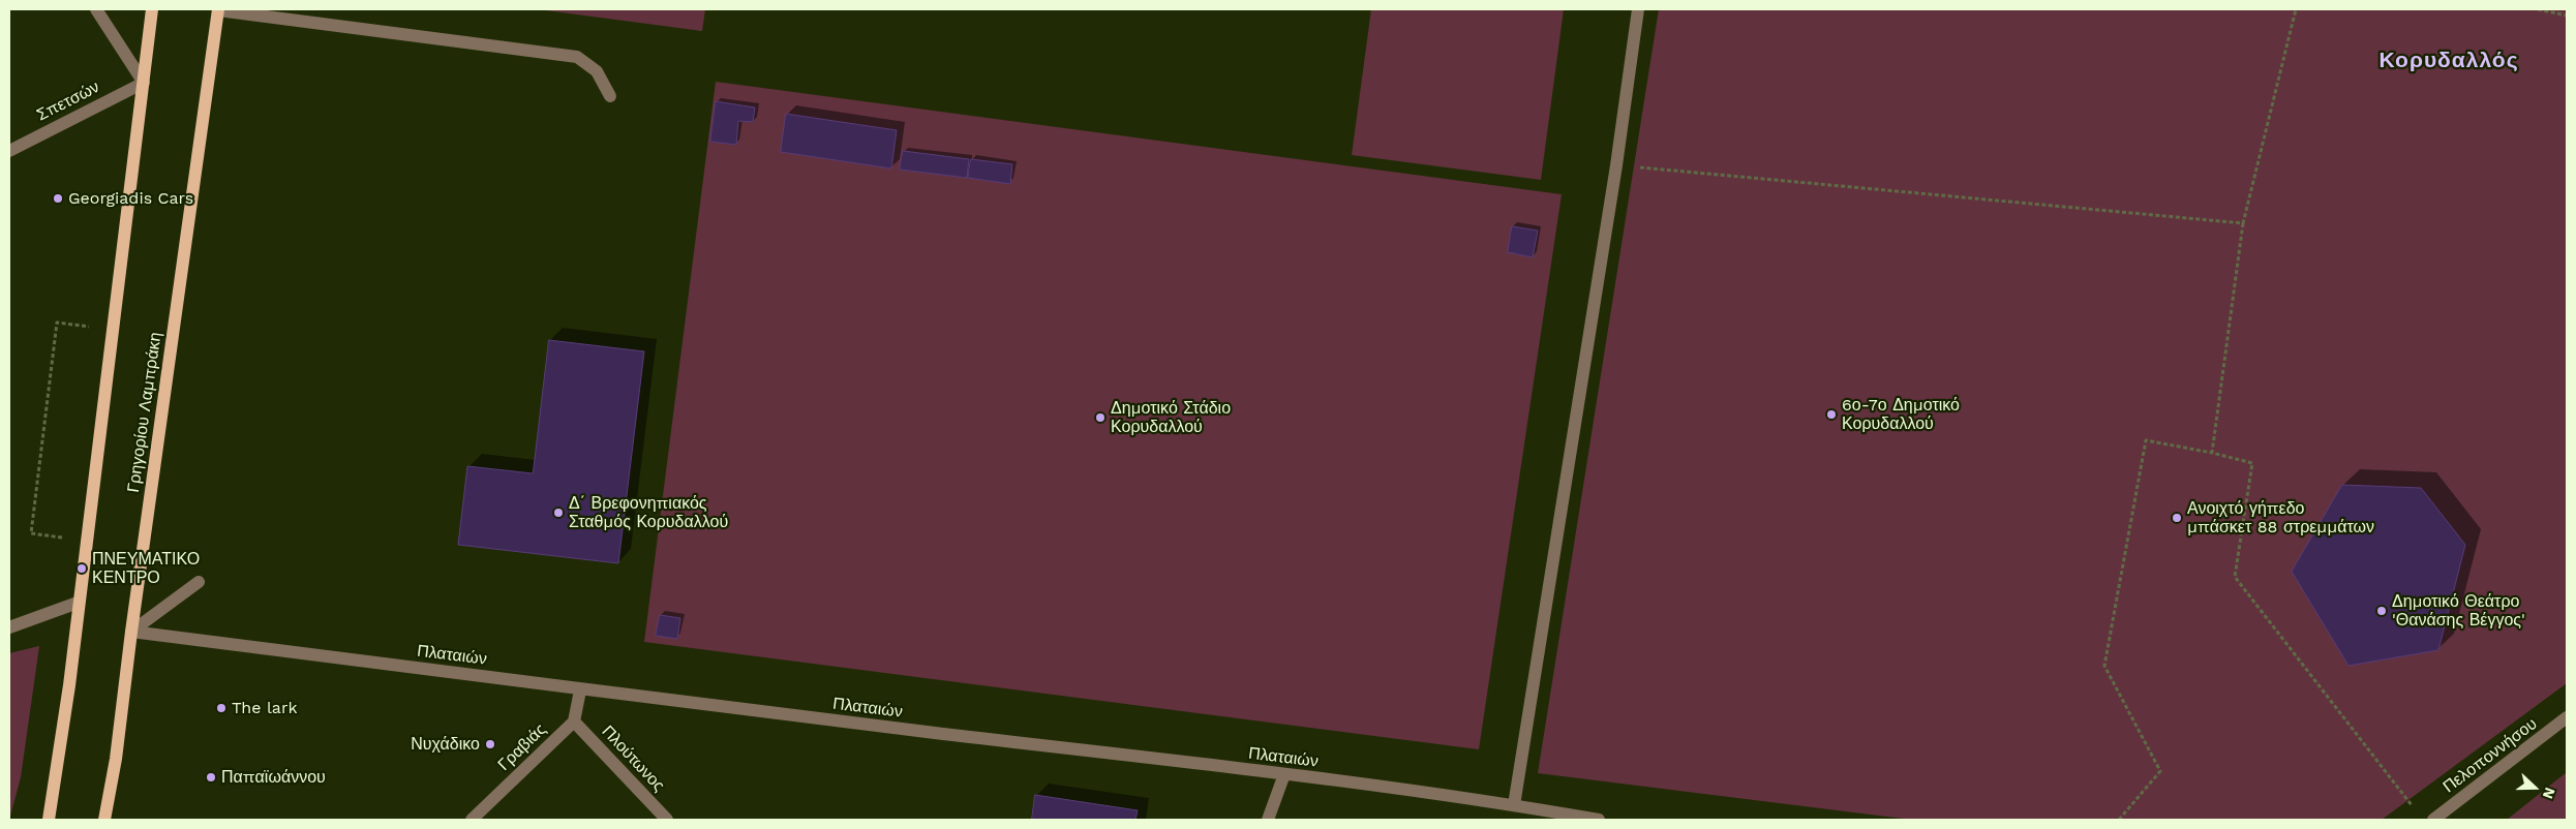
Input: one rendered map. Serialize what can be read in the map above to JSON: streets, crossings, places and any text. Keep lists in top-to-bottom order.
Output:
{
  "streets": {
    "main road": ["Γρηγορίου Λαμπράκη"],
    "street": [
      "Σπετσών",
      "Πλαταιών",
      "Γραβιάς",
      "Πελοποννήσου",
      "Πλούτωνος"
    ]
  },
  "crossings": [
    ["Γρηγορίου Λαμπράκη", "Πλαταιών"],
    ["Γραβιάς", "Πλούτωνος"]
  ],
  "districts": ["Κορυδαλλός"],
  "places": [
    "Georgiadis Cars",
    "6ο-7ο Δημοτικό Κορυδαλλού",
    "Δημοτικό Στάδιο Κορυδαλλού",
    "Δ΄ Βρεφονηπιακός Σταθμός Κορυδαλλού",
    "Ανοιχτό γήπεδο μπάσκετ 88 στρεμμάτων",
    "ΠΝΕΥΜΑΤΙΚΟ ΚΕΝΤΡΟ",
    "Δημοτικό Θεάτρο 'Θανάσης Βέγγος'",
    "The lark",
    "Νυχάδικο",
    "Παπαϊωάννου"
  ],
  "north": "right"
}
